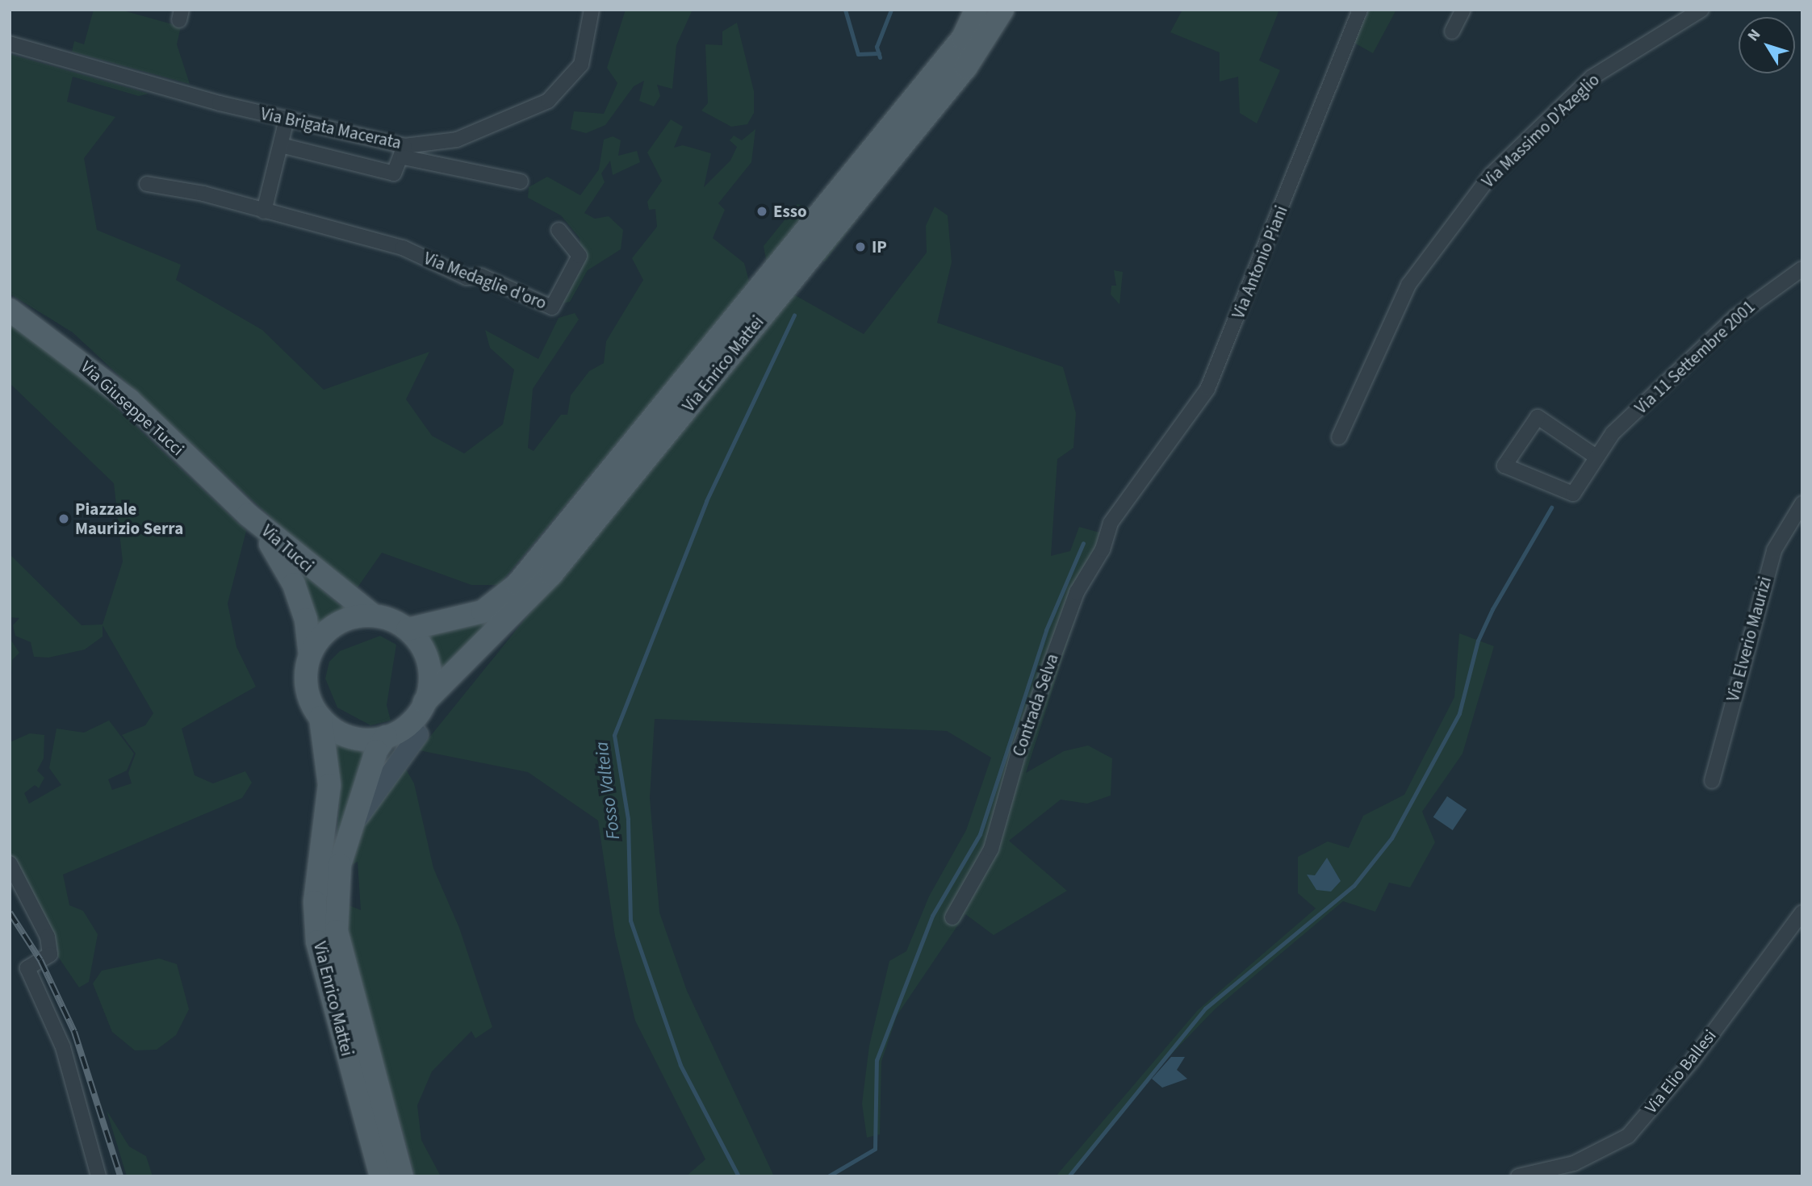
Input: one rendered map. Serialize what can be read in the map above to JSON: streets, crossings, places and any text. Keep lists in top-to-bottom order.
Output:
{
  "streets": {
    "main road": ["Via Enrico Mattei", "Via Giuseppe Tucci", "Via Tucci"],
    "street": [
      "Via Brigata Macerata",
      "Via Massimo D'Azeglio",
      "Via Antonio Piani",
      "Via Medaglie d'oro",
      "Via 11 Settembre 2001",
      "Via Elverio Maurizi",
      "Contrada Selva",
      "Via Elio Ballesi"
    ]
  },
  "crossings": [
    ["Via Antonio Piani", "Contrada Selva"],
    ["Via Enrico Mattei", "Via Tucci"],
    ["Via Giuseppe Tucci", "Via Tucci"]
  ],
  "water": ["Fosso Valteia"],
  "places": ["Esso", "IP", "Piazzale Maurizio Serra"],
  "north": "top left"
}
